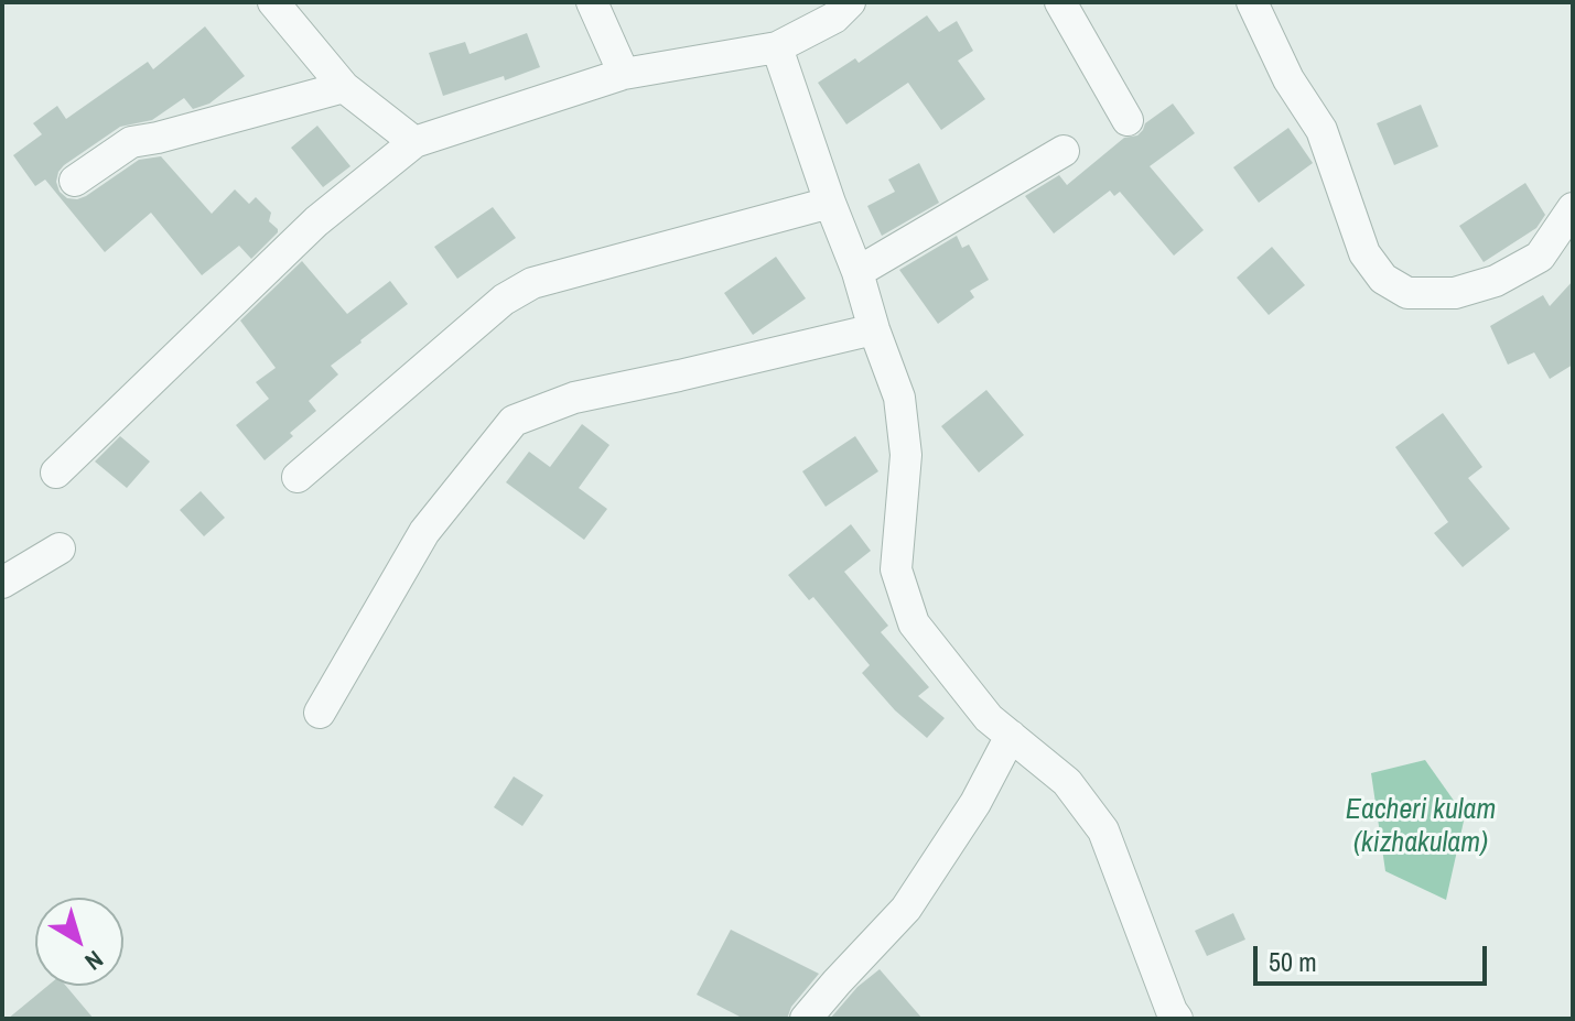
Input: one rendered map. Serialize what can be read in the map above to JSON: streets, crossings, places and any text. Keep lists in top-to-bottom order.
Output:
{
  "water": ["Eacheri kulam (kizhakulam)"],
  "scale_bar": "50 m",
  "north": "bottom right"
}
